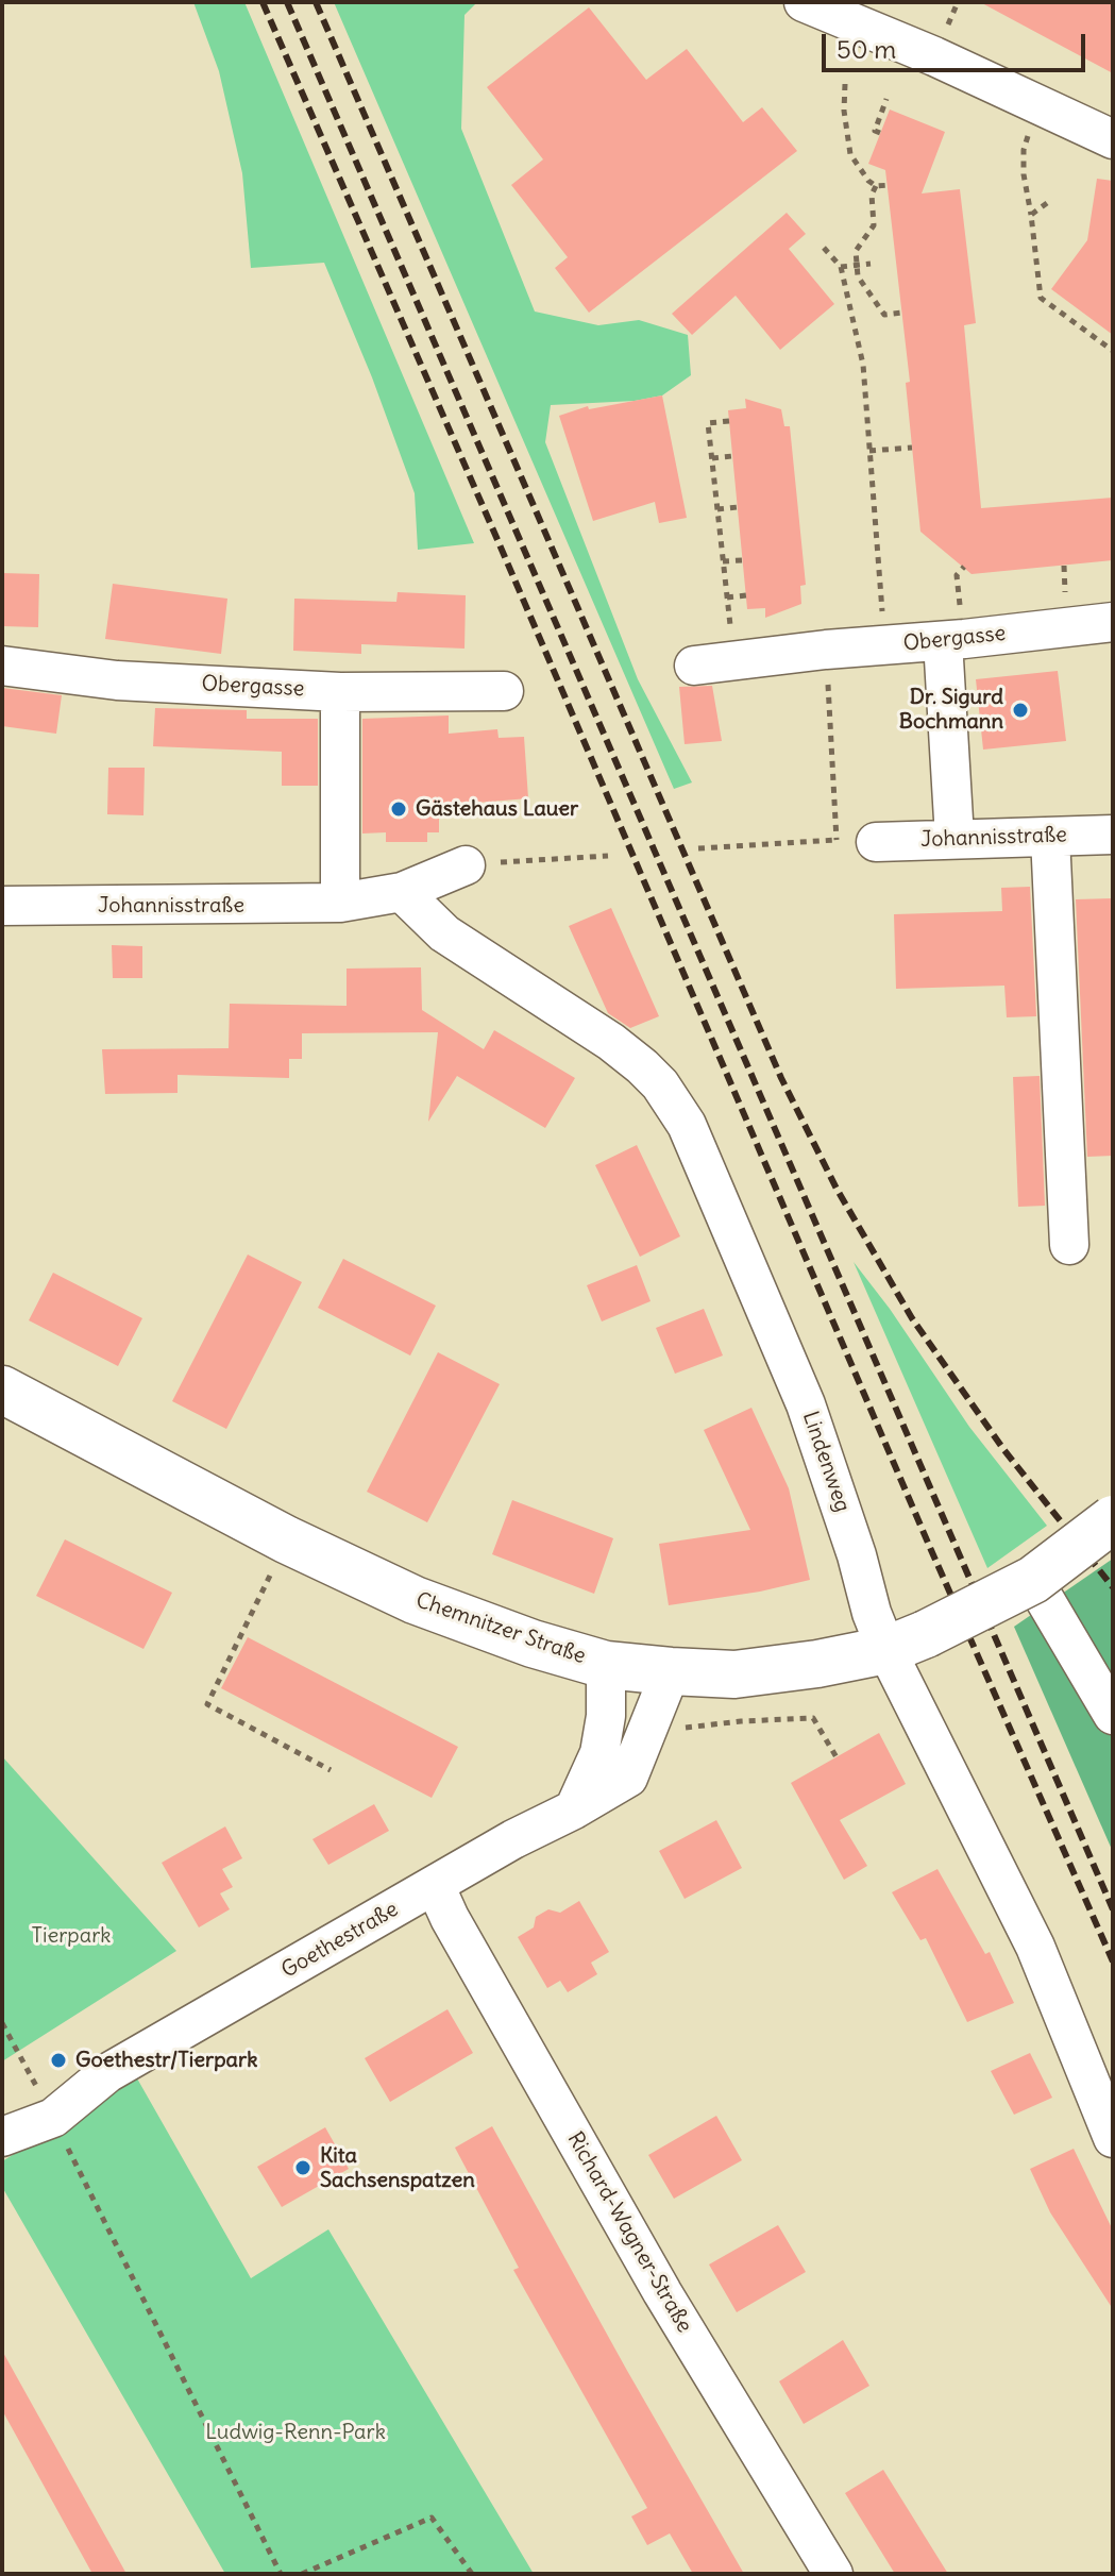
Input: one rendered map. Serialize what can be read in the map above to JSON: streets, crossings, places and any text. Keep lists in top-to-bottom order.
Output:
{
  "streets": {
    "main road": ["Chemnitzer Straße"],
    "street": [
      "Obergasse",
      "Johannisstraße",
      "Lindenweg",
      "Goethestraße",
      "Richard-Wagner-Straße"
    ]
  },
  "crossings": [
    ["Johannisstraße", "Lindenweg"],
    ["Lindenweg", "Chemnitzer Straße"],
    ["Chemnitzer Straße", "Goethestraße"],
    ["Goethestraße", "Richard-Wagner-Straße"]
  ],
  "parks": ["Tierpark", "Ludwig-Renn-Park"],
  "places": [
    "Dr. Sigurd Bochmann",
    "Gästehaus Lauer",
    "Goethestr/Tierpark",
    "Kita Sachsenspatzen"
  ],
  "scale_bar": "50 m"
}
